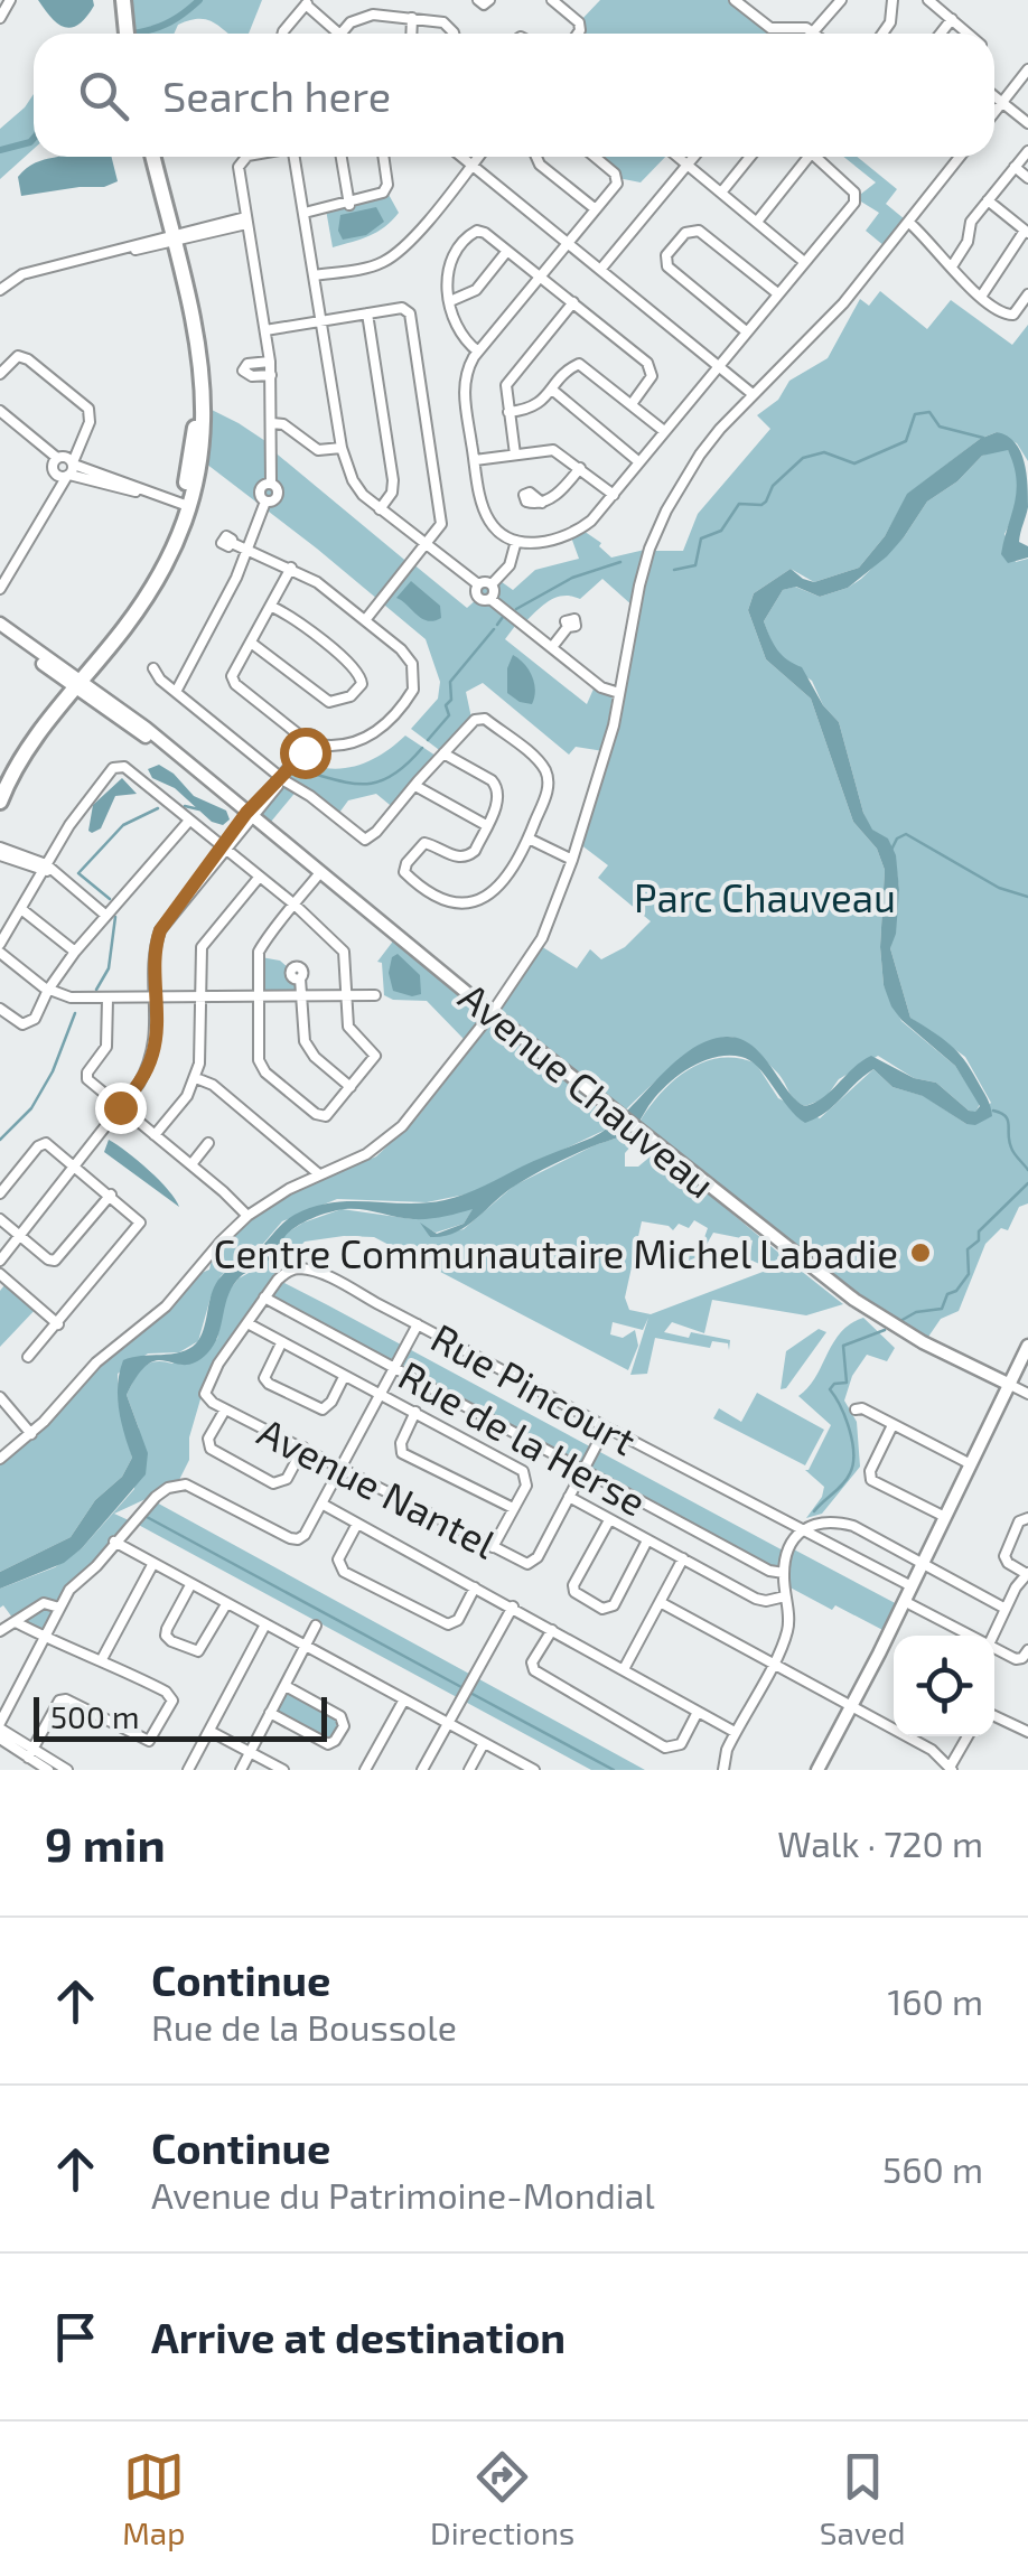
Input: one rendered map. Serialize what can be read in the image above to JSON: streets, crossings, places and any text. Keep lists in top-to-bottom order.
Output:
{
  "streets": {
    "main road": ["Avenue Chauveau"],
    "street": ["Rue Pincourt", "Rue de la Herse", "Avenue Nantel"]
  },
  "crossings": [
    ["Rue Pincourt", "Rue de la Herse"],
    ["Rue Pincourt", "Avenue Nantel"],
    ["Rue de la Herse", "Avenue Nantel"]
  ],
  "parks": ["Parc Chauveau"],
  "places": ["Centre Communautaire Michel Labadie"],
  "scale_bar": "500 m",
  "page": {
    "search": "Search here",
    "scale": "500 m",
    "heading": ["9 min", "Walk · 720 m"],
    "list": [
      ["Continue", "Rue de la Boussole", "160 m"],
      ["Continue", "Avenue du Patrimoine-Mondial", "560 m"],
      "Arrive at destination"
    ],
    "nav": ["Map", "Directions", "Saved"]
  }
}
